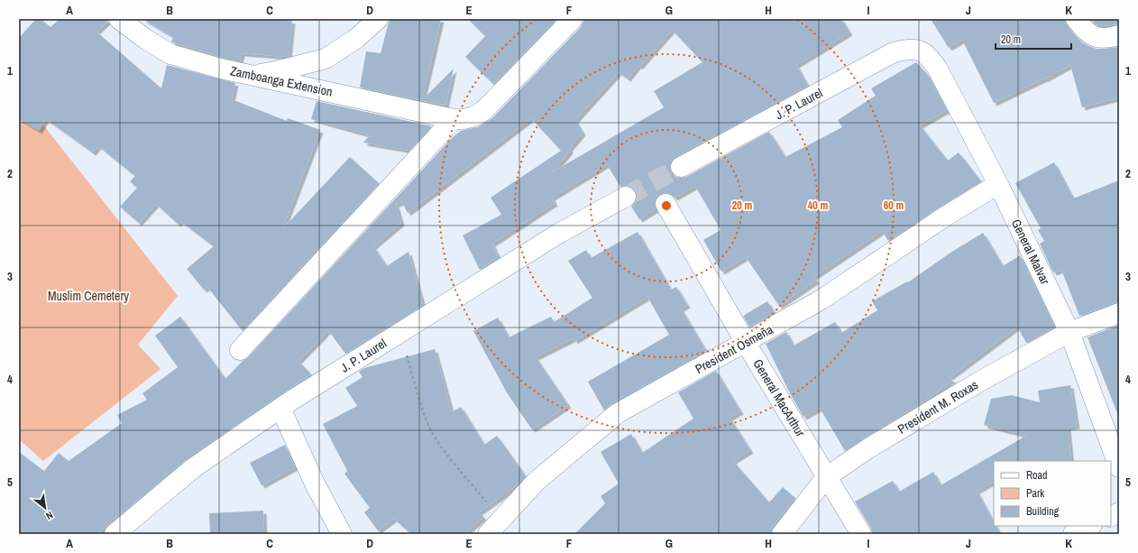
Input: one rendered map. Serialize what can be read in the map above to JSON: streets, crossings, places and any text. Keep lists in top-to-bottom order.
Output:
{
  "streets": {
    "street": [
      "Zamboanga Extension",
      "J. P. Laurel",
      "General Malvar",
      "President Osmeña",
      "General MacArthur",
      "President M. Roxas"
    ]
  },
  "crossings": [
    ["J. P. Laurel", "General Malvar"],
    ["General Malvar", "President Osmeña"],
    ["General Malvar", "President M. Roxas"],
    ["President Osmeña", "General MacArthur"],
    ["General MacArthur", "President M. Roxas"]
  ],
  "parks": ["Muslim Cemetery"],
  "legend": ["Road", "Park", "Building"],
  "scale_bar": "20 m",
  "north": "bottom right",
  "grid": {
    "columns": [
      "A",
      "B",
      "C",
      "D",
      "E",
      "F",
      "G",
      "H",
      "I",
      "J",
      "K"
    ],
    "rows": [
      "1",
      "2",
      "3",
      "4",
      "5"
    ]
  },
  "rings": ["20 m", "40 m", "60 m"]
}
